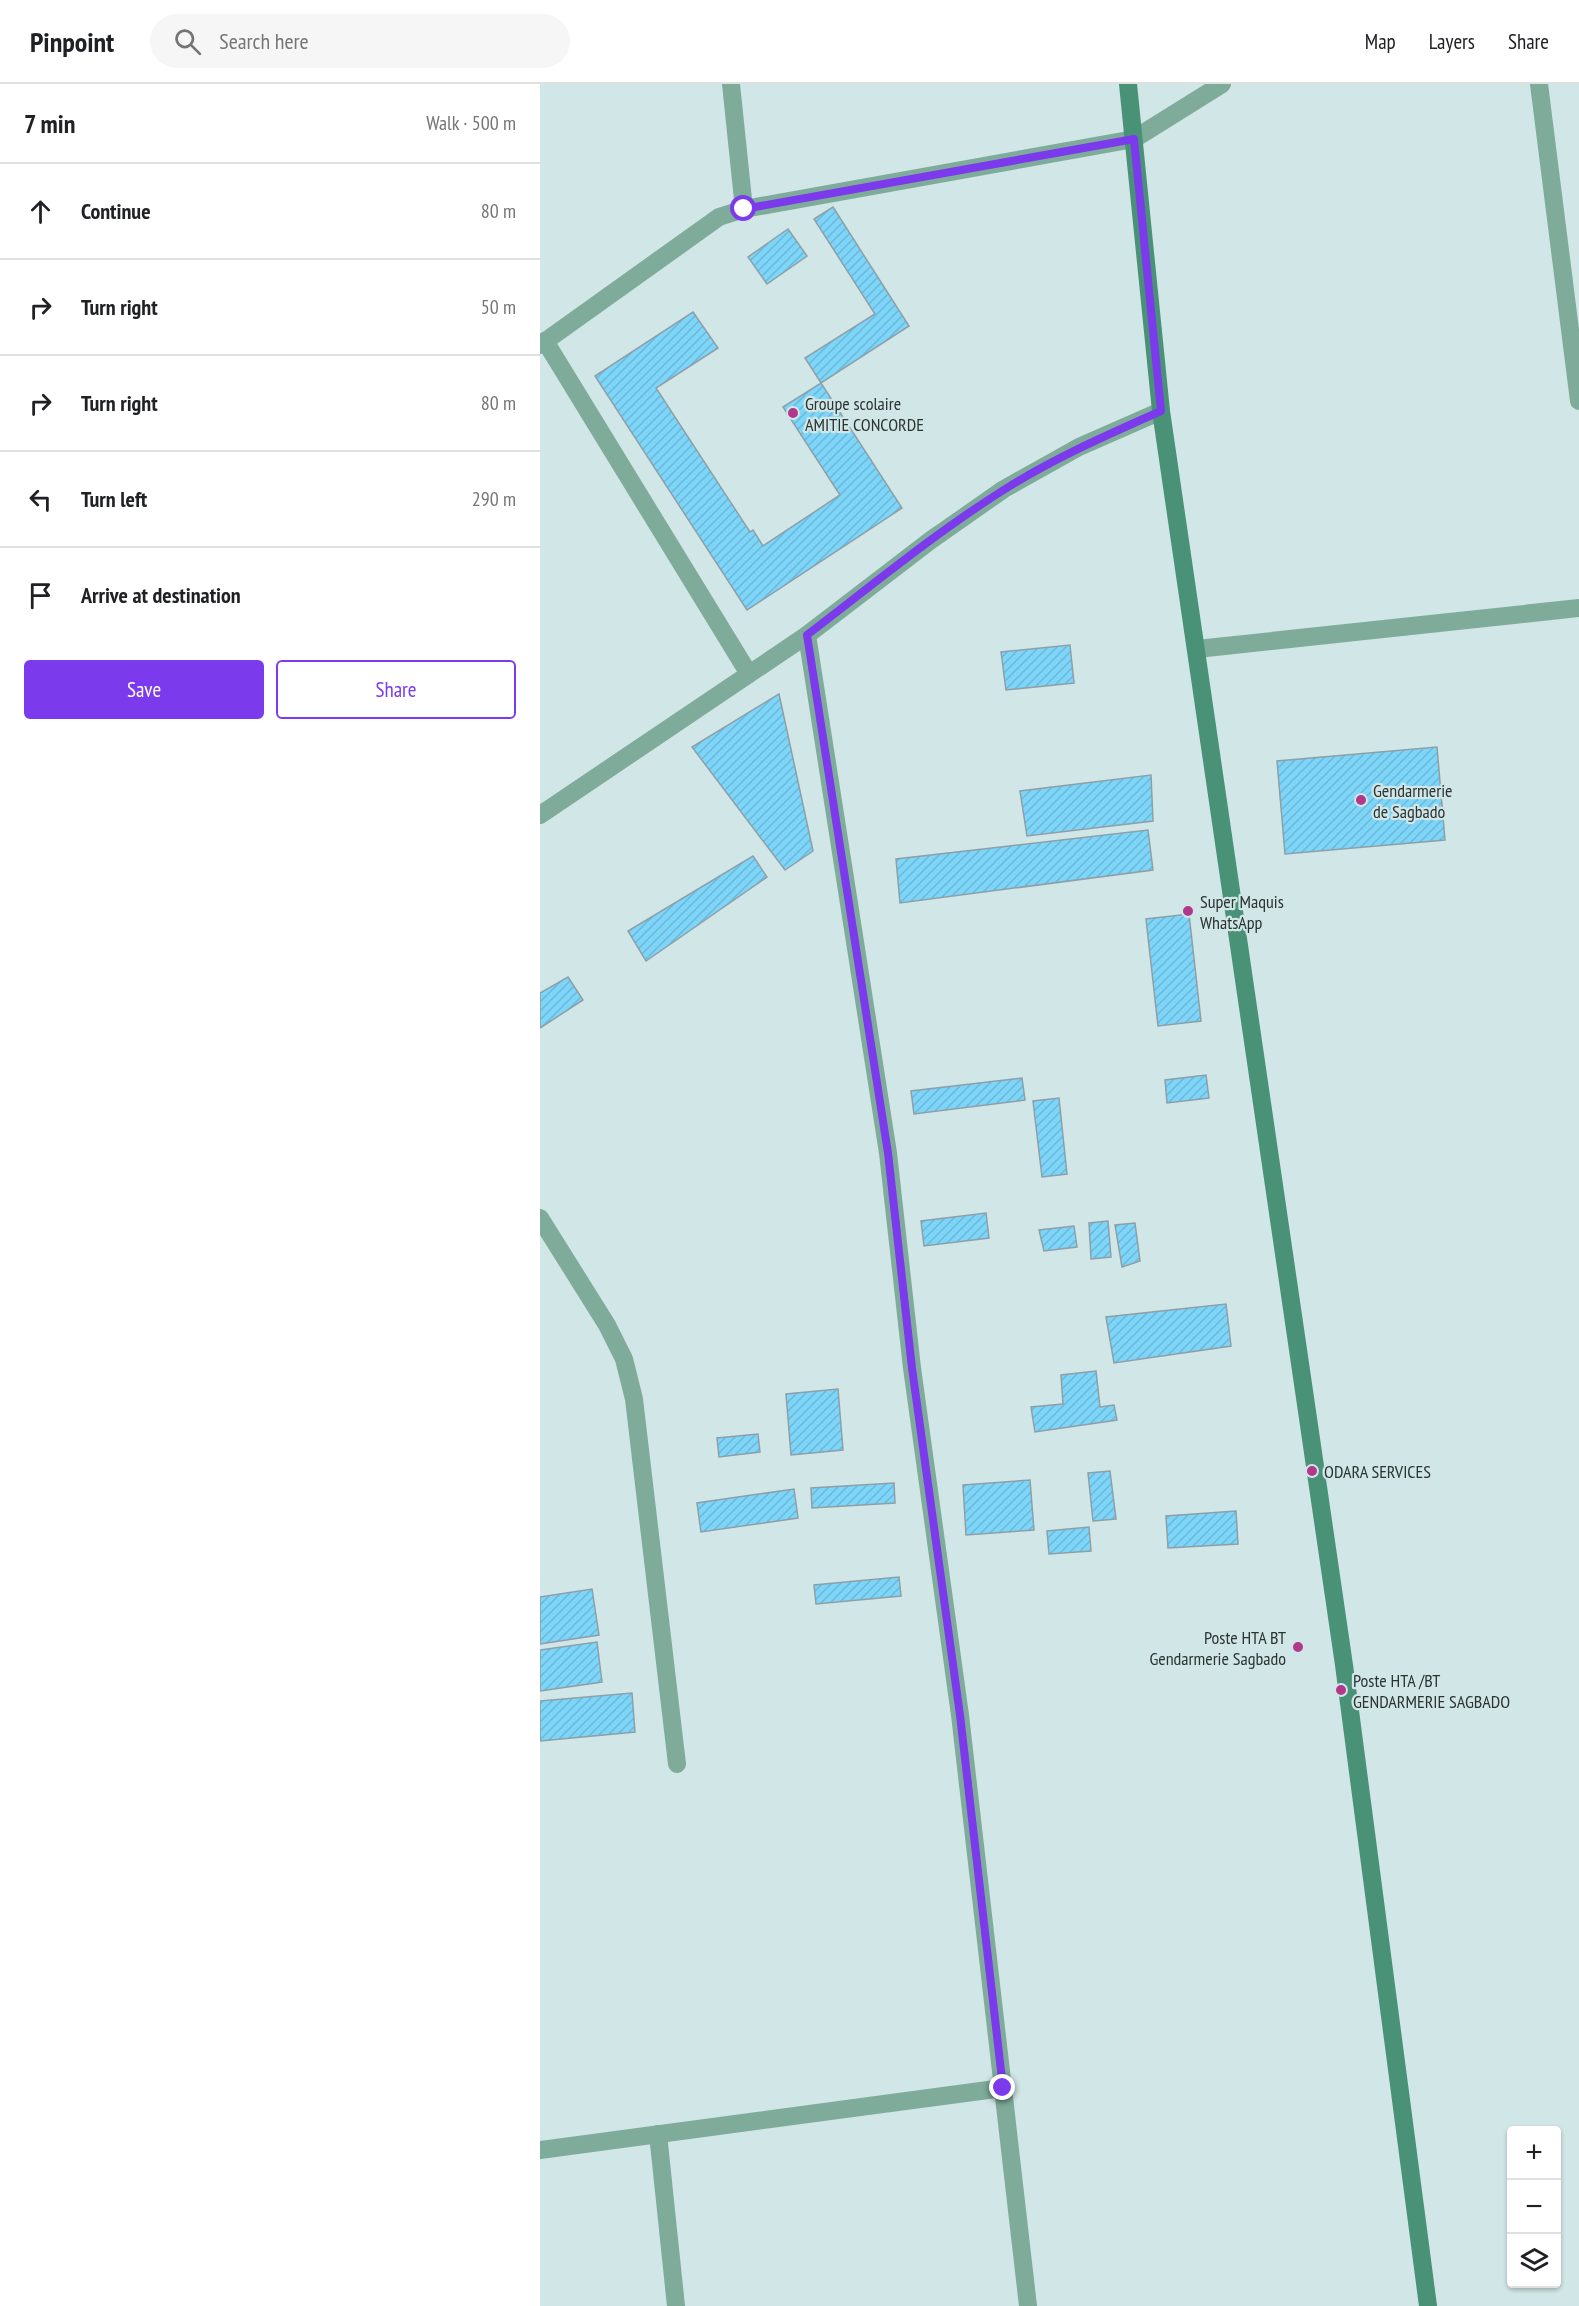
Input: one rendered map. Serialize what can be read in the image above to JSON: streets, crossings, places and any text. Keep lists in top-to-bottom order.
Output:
{
  "places": [
    "Groupe scolaire AMITIE CONCORDE",
    "Gendarmerie de Sagbado",
    "Super Maquis WhatsApp",
    "ODARA SERVICES",
    "Poste HTA BT Gendarmerie Sagbado",
    "Poste HTA /BT GENDARMERIE SAGBADO"
  ],
  "page": {
    "header": "Pinpoint",
    "search": "Search here",
    "nav": ["Map", "Layers", "Share"],
    "heading": ["7 min", "Walk · 500 m"],
    "list": [
      ["Continue", "80 m"],
      ["Turn right", "50 m"],
      ["Turn right", "80 m"],
      ["Turn left", "290 m"],
      "Arrive at destination"
    ],
    "buttons": ["Save", "Share"],
    "map_buttons": ["+", "−"]
  }
}
